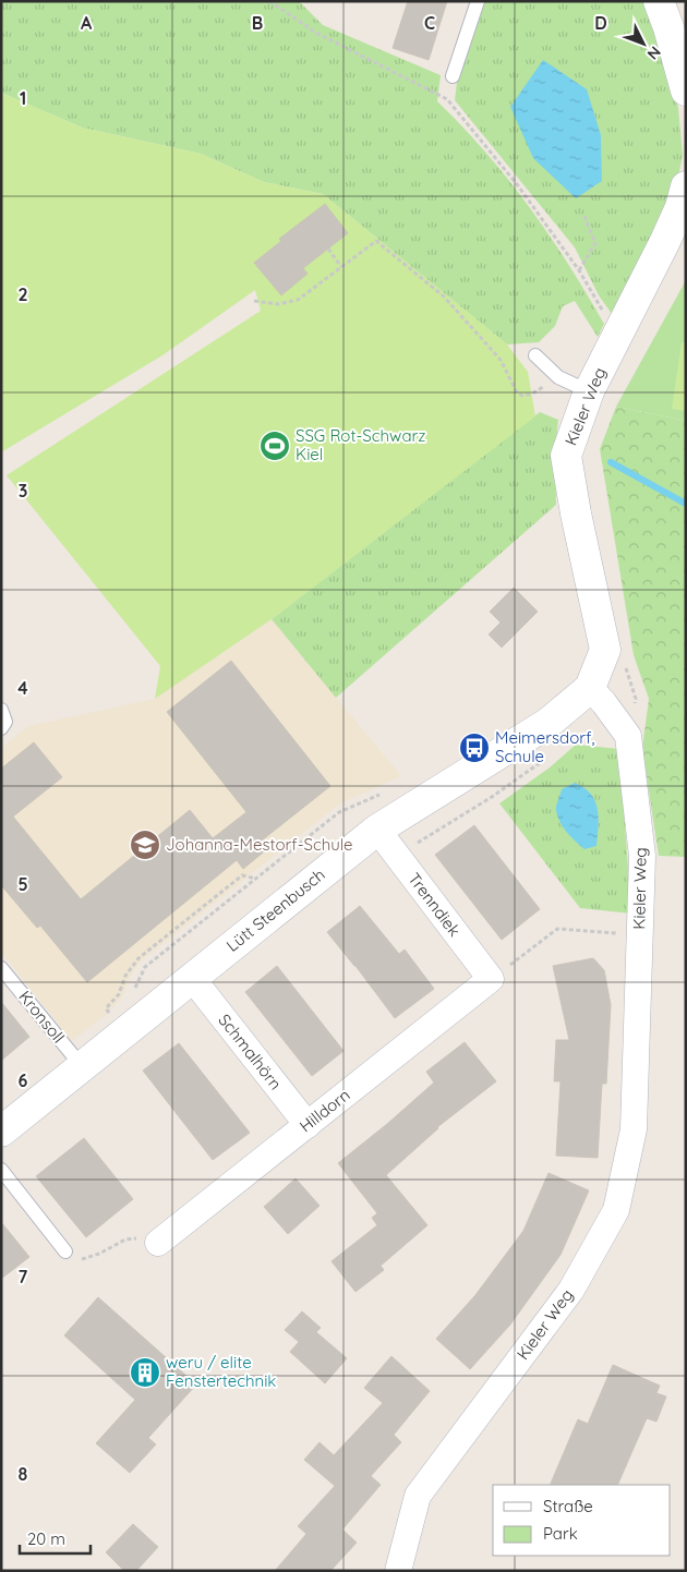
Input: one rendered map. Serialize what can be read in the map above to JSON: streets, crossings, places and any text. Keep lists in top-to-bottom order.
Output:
{
  "streets": {
    "street": [
      "Kieler Weg",
      "Trenndiek",
      "Lütt Steenbusch",
      "Schmalhörn",
      "Hilldorn"
    ],
    "lane": ["Kronsoll"]
  },
  "crossings": [
    ["Kieler Weg", "Lütt Steenbusch"],
    ["Trenndiek", "Lütt Steenbusch"],
    ["Trenndiek", "Hilldorn"],
    ["Lütt Steenbusch", "Kronsoll"],
    ["Lütt Steenbusch", "Schmalhörn"],
    ["Schmalhörn", "Hilldorn"]
  ],
  "places": {
    "sports": ["SSG Rot-Schwarz Kiel"],
    "bus stop": ["Meimersdorf, Schule"],
    "school or university": ["Johanna-Mestorf-Schule"],
    "building": ["weru / elite Fenstertechnik"]
  },
  "legend": ["Straße", "Park"],
  "scale_bar": "20 m",
  "north": "bottom right",
  "grid": {
    "columns": [
      "A",
      "B",
      "C",
      "D"
    ],
    "rows": [
      "1",
      "2",
      "3",
      "4",
      "5",
      "6",
      "7",
      "8"
    ]
  }
}
